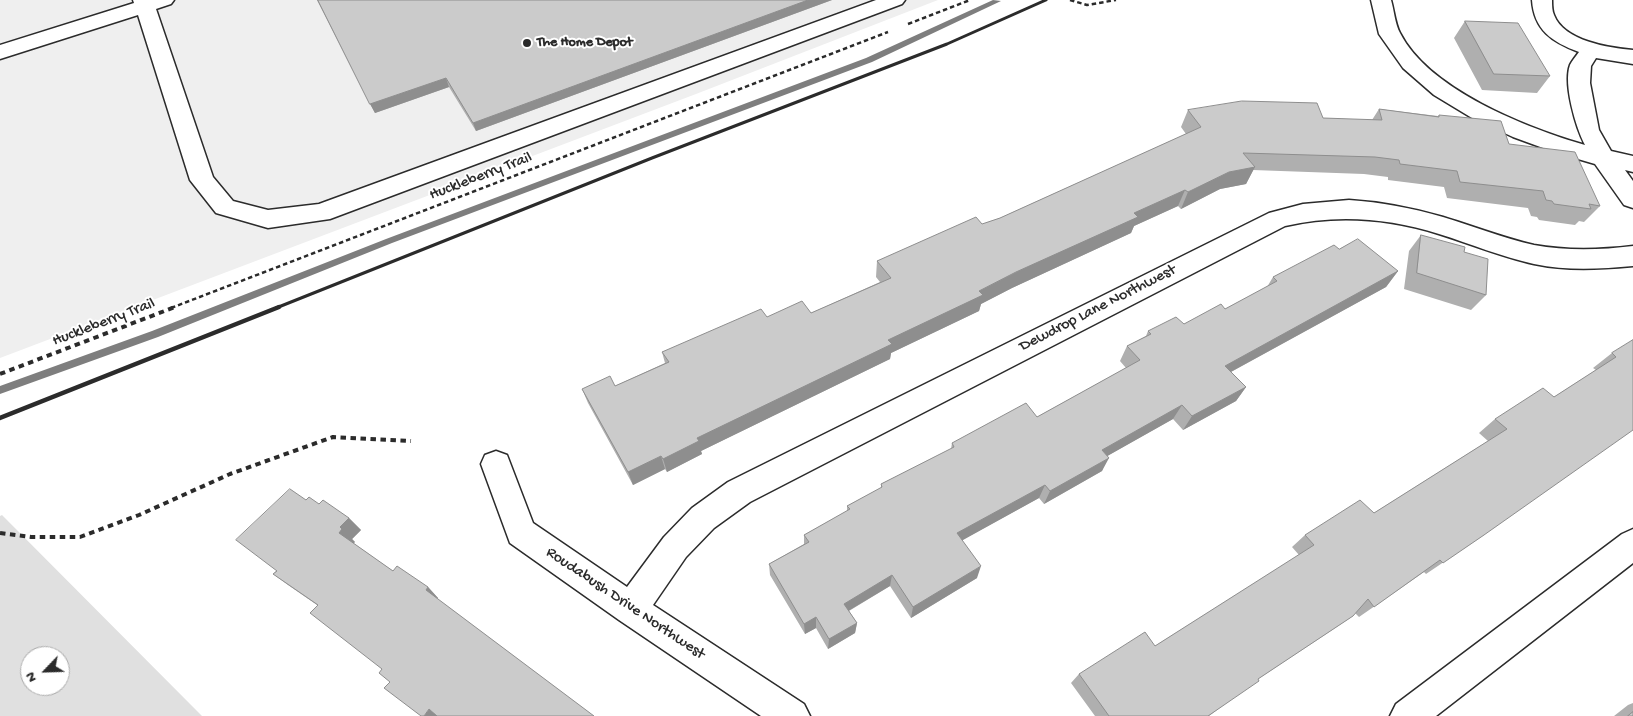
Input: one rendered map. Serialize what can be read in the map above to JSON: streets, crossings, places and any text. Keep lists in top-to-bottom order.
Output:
{
  "streets": {
    "street": ["Dewdrop Lane Northwest", "Roudabush Drive Northwest"],
    "path": ["Huckleberry Trail"]
  },
  "crossings": [
    ["Dewdrop Lane Northwest", "Roudabush Drive Northwest"]
  ],
  "places": ["The Home Depot"],
  "north": "bottom left"
}
